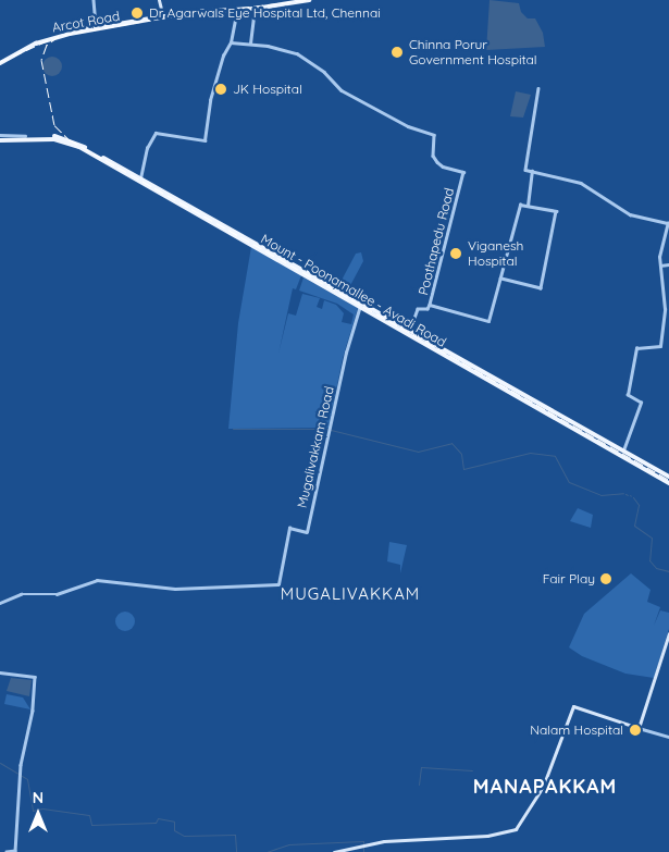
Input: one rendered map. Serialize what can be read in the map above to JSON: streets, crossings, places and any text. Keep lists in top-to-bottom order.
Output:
{
  "streets": {
    "main road": ["Arcot Road", "Mount - Poonamallee - Avadi Road"],
    "street": ["Poothapedu Road", "Mugalivakkam Road"]
  },
  "crossings": [
    ["Poothapedu Road", "Mount - Poonamallee - Avadi Road"],
    ["Mount - Poonamallee - Avadi Road", "Mugalivakkam Road"]
  ],
  "districts": ["MUGALIVAKKAM", "MANAPAKKAM"],
  "places": [
    "Dr Agarwals Eye Hospital Ltd, Chennai",
    "Chinna Porur Government Hospital",
    "JK Hospital",
    "Viganesh Hospital",
    "Fair Play",
    "Nalam Hospital"
  ],
  "north": "top"
}
